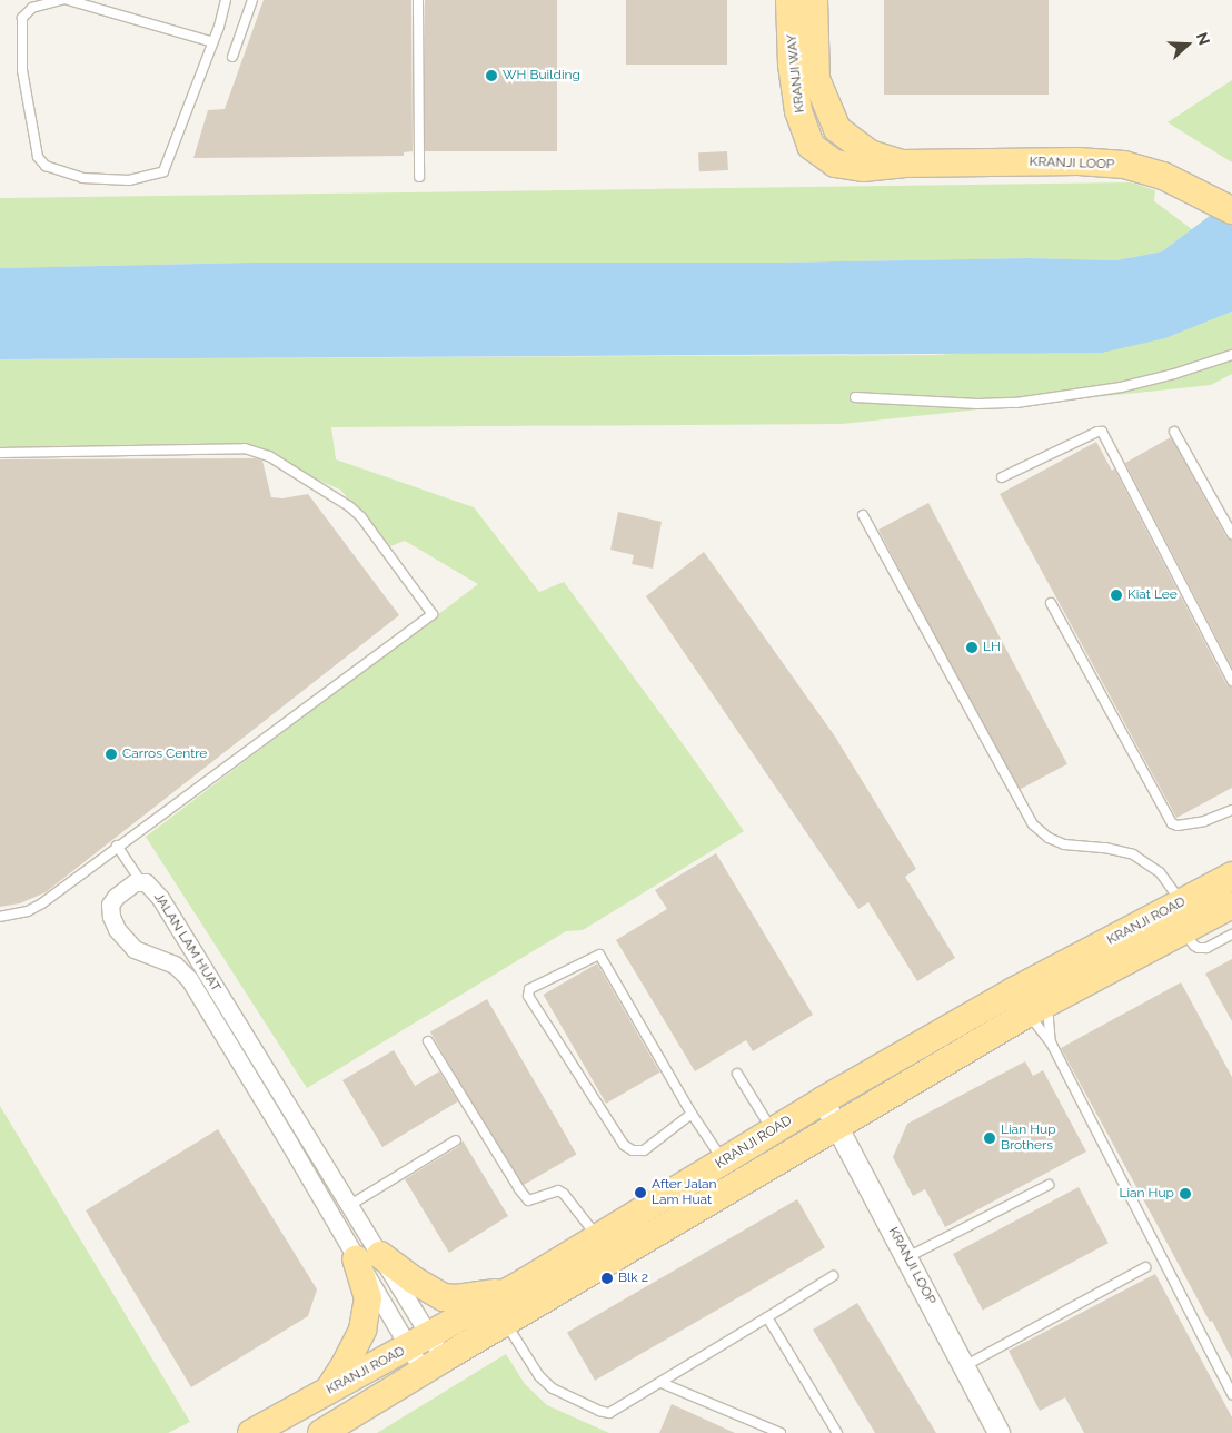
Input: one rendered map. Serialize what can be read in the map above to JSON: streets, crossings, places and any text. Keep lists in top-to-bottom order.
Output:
{
  "streets": {
    "main road": ["KRANJI WAY", "KRANJI LOOP", "KRANJI ROAD"],
    "street": ["JALAN LAM HUAT"]
  },
  "crossings": [
    ["KRANJI WAY", "KRANJI LOOP"],
    ["KRANJI LOOP", "KRANJI ROAD"],
    ["KRANJI ROAD", "JALAN LAM HUAT"]
  ],
  "places": [
    "WH Building",
    "Kiat Lee",
    "LH",
    "Carros Centre",
    "Lian Hup Brothers",
    "After Jalan Lam Huat",
    "Lian Hup",
    "Blk 2"
  ],
  "north": "right"
}
